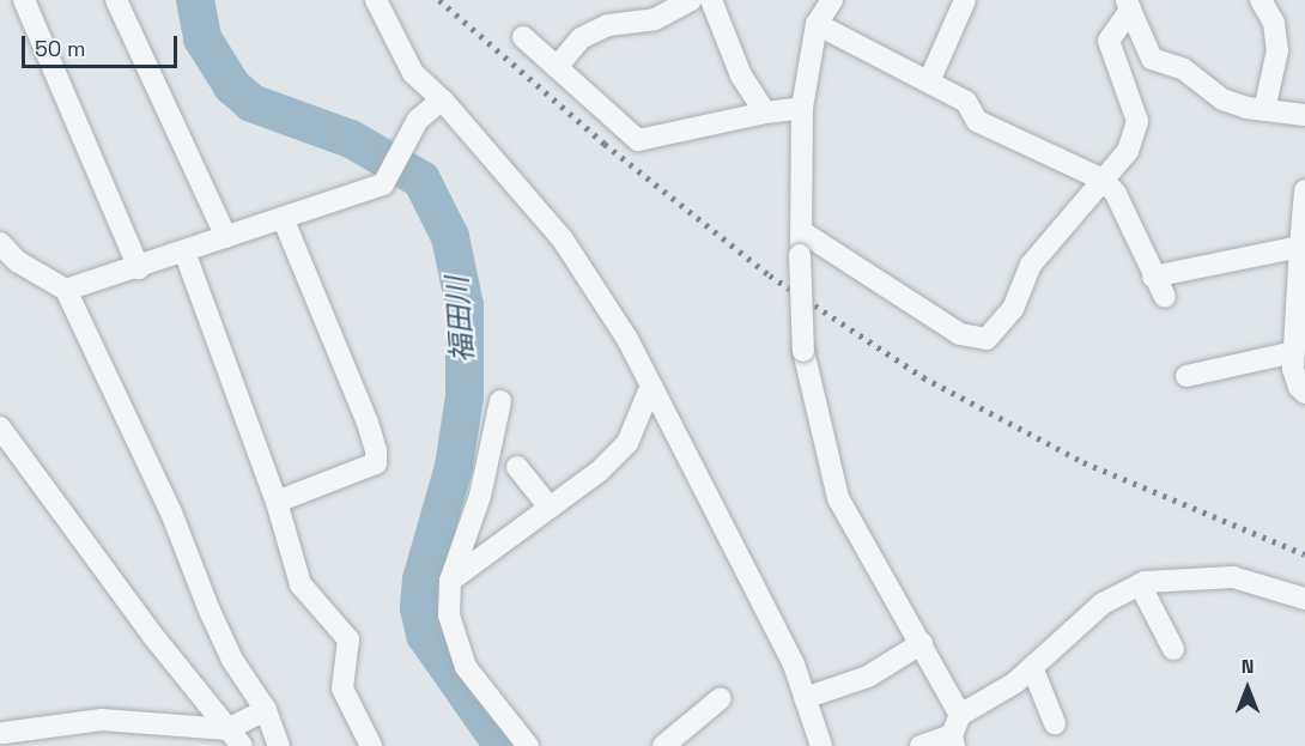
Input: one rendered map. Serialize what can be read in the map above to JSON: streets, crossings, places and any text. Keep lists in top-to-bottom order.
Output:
{
  "water": ["福田川"],
  "scale_bar": "50 m",
  "north": "top"
}
